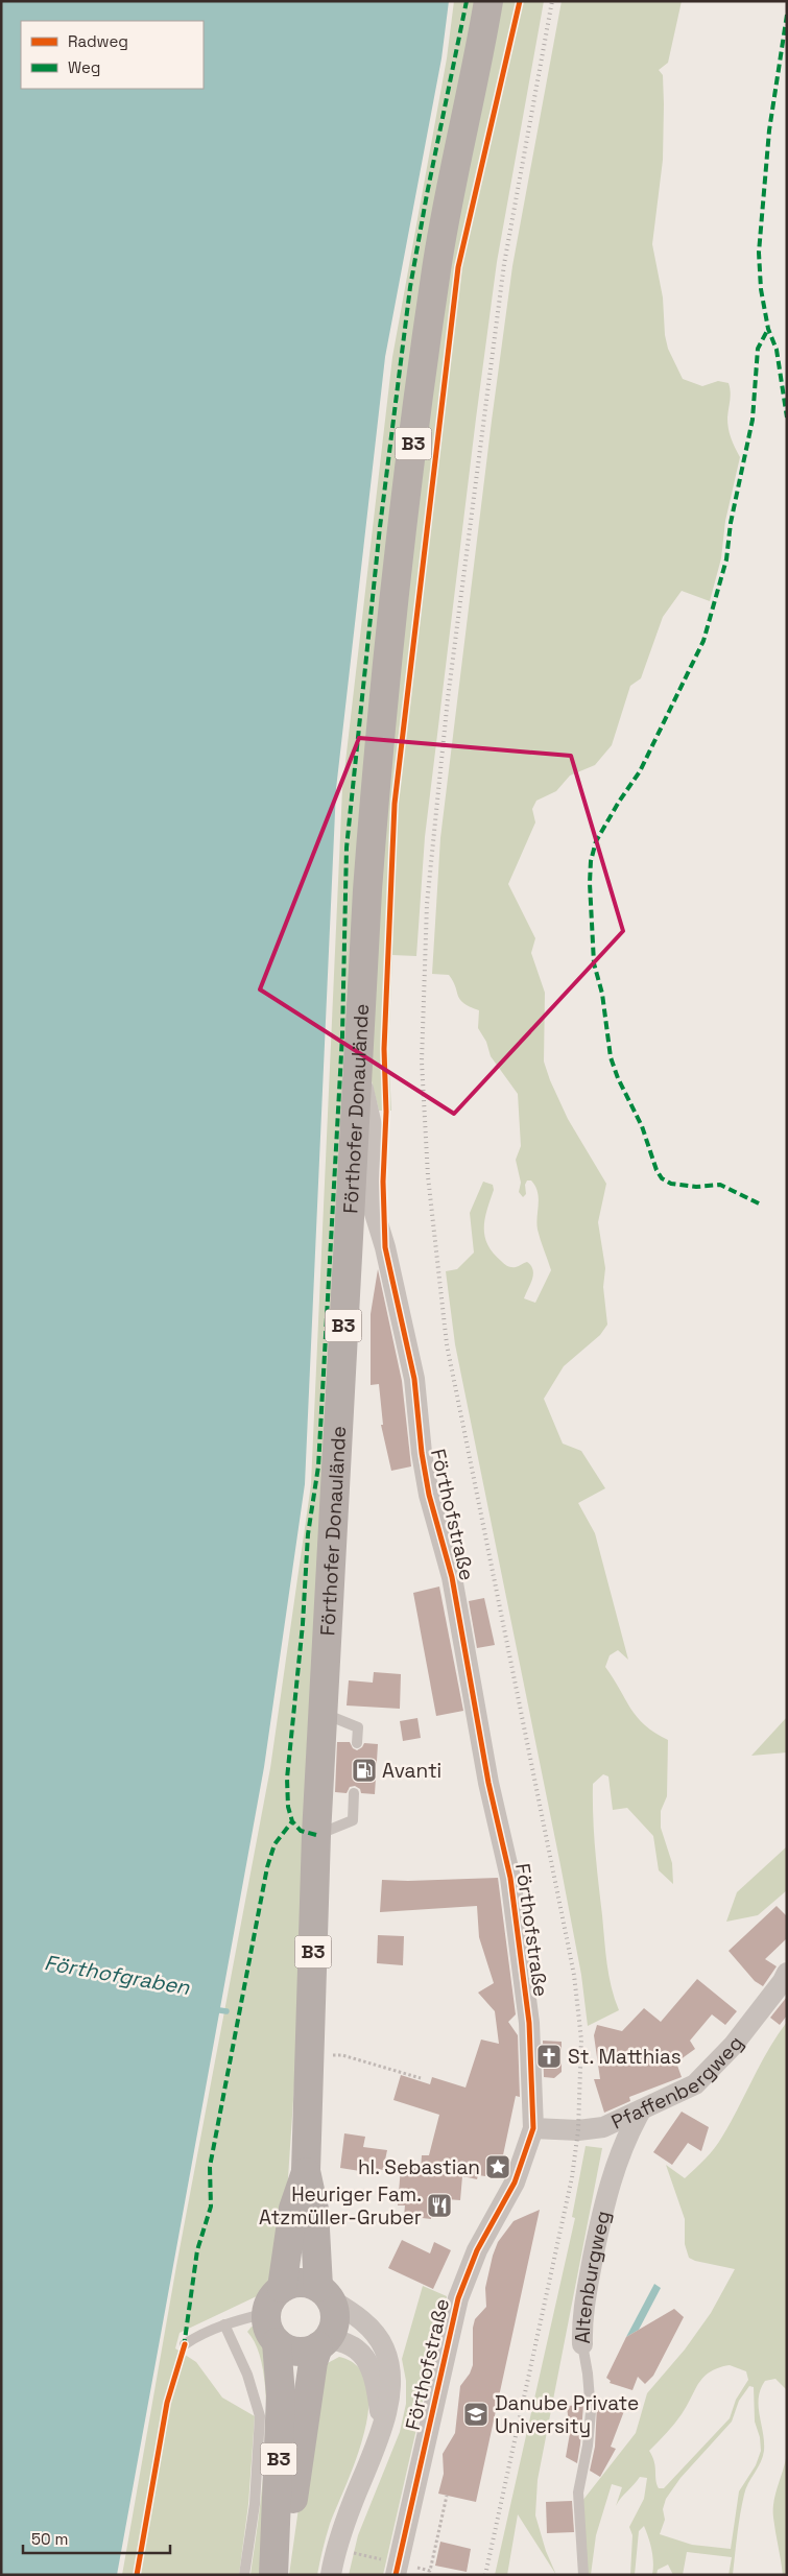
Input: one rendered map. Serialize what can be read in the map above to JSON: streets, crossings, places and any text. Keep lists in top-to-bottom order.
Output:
{
  "streets": {
    "main road": ["B3", "Förthofer Donaulände"],
    "street": ["Förthofstraße", "Pfaffenbergweg", "Altenburgweg"]
  },
  "crossings": [
    ["B3", "Förthofer Donaulände"],
    ["Förthofer Donaulände", "Förthofstraße"],
    ["Förthofstraße", "Pfaffenbergweg"],
    ["Pfaffenbergweg", "Altenburgweg"]
  ],
  "water": ["Förthofgraben"],
  "places": {
    "fuel station": ["Avanti"],
    "church": ["St. Matthias"],
    "place": ["hl. Sebastian"],
    "restaurant": ["Heuriger Fam. Atzmüller-Gruber"],
    "school or university": ["Danube Private University"]
  },
  "legend": ["Radweg", "Weg"],
  "scale_bar": "50 m"
}
